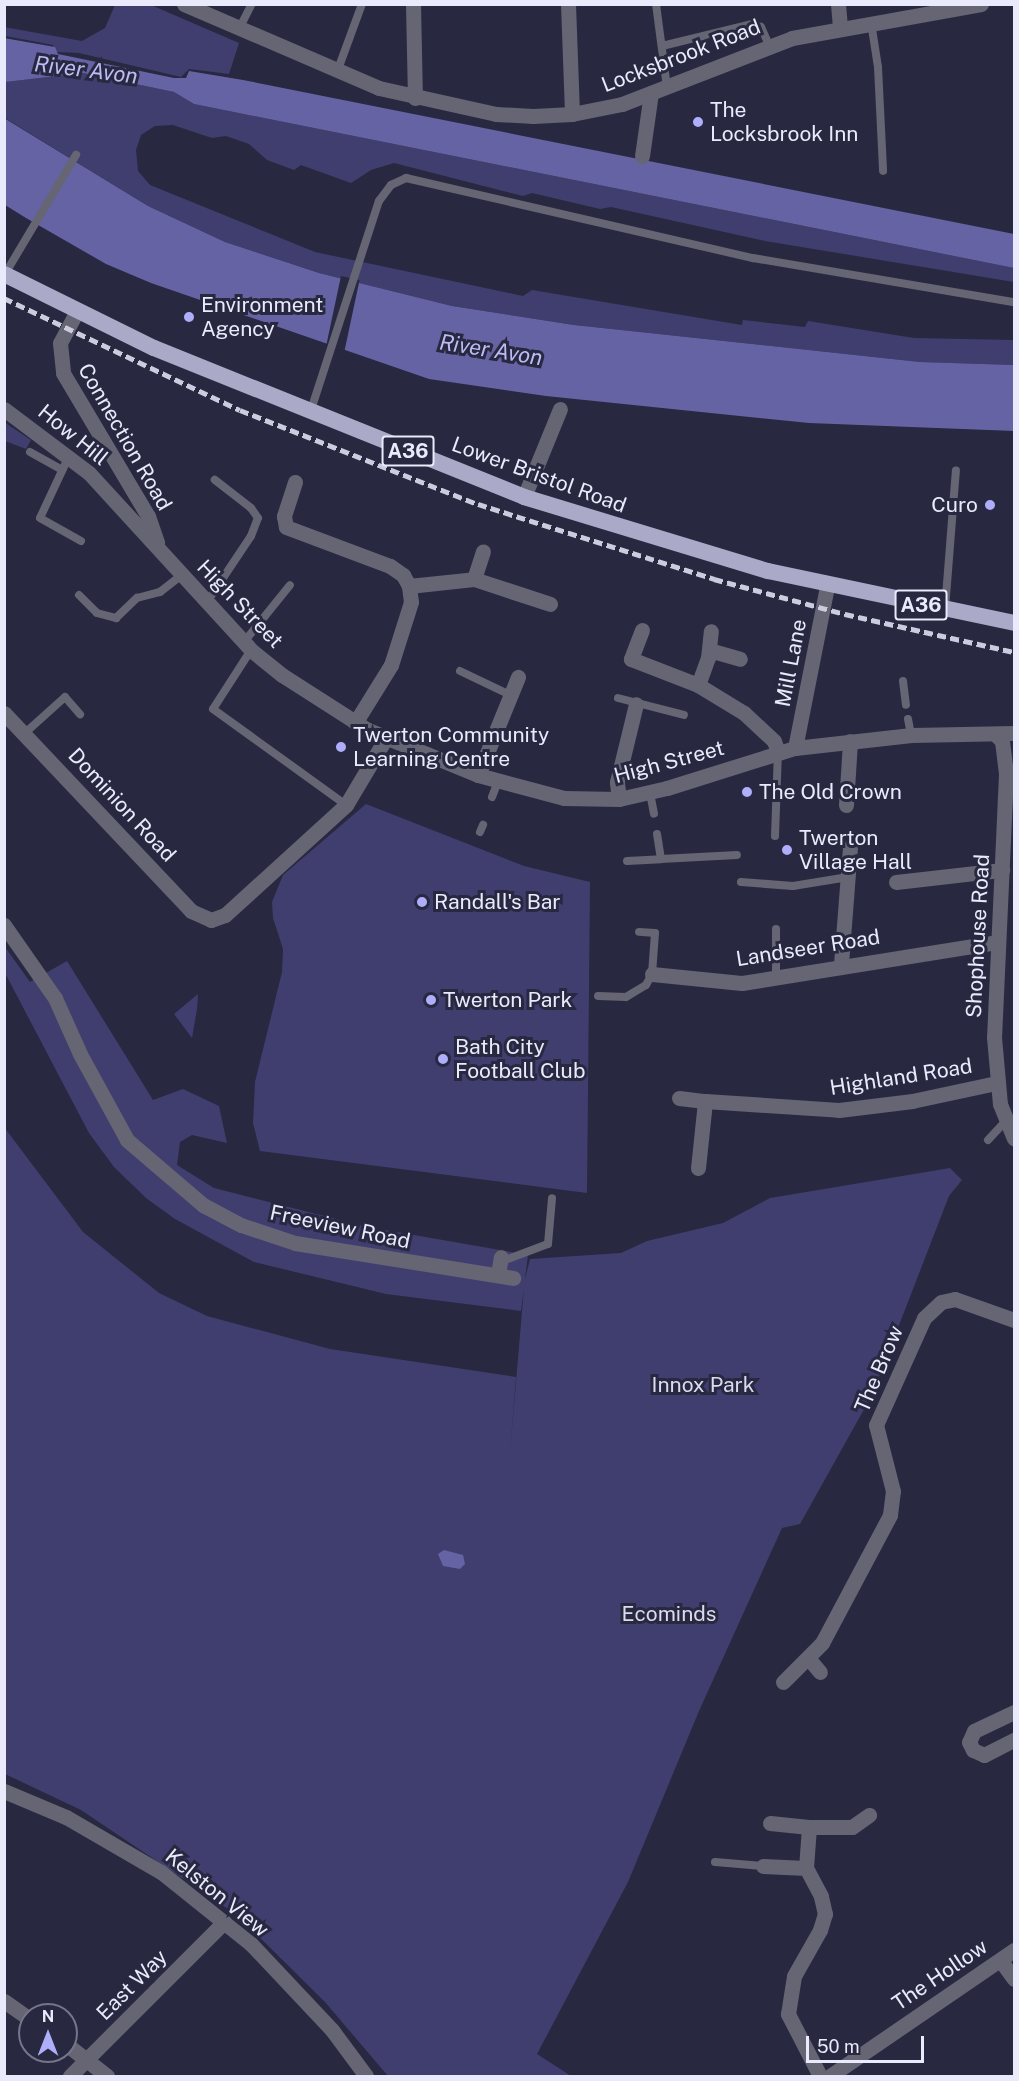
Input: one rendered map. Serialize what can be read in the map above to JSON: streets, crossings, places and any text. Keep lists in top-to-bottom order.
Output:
{
  "streets": {
    "highway": ["A36", "Lower Bristol Road"],
    "street": [
      "Locksbrook Road",
      "How Hill",
      "Connection Road",
      "High Street",
      "Mill Lane",
      "Dominion Road",
      "Shophouse Road",
      "Landseer Road",
      "Highland Road",
      "Freeview Road",
      "The Brow",
      "Kelston View",
      "The Hollow",
      "East Way"
    ]
  },
  "crossings": [
    ["How Hill", "Connection Road"],
    ["How Hill", "High Street"],
    ["Connection Road", "Lower Bristol Road"],
    ["Connection Road", "High Street"],
    ["Lower Bristol Road", "Mill Lane"],
    ["High Street", "Mill Lane"],
    ["High Street", "Shophouse Road"],
    ["Shophouse Road", "Landseer Road"],
    ["Shophouse Road", "Highland Road"],
    ["Kelston View", "East Way"]
  ],
  "water": ["River Avon"],
  "parks": ["Innox Park", "Ecominds"],
  "places": [
    "The Locksbrook Inn",
    "Environment Agency",
    "Curo",
    "Twerton Community Learning Centre",
    "The Old Crown",
    "Twerton Village Hall",
    "Randall's Bar",
    "Twerton Park",
    "Bath City Football Club"
  ],
  "scale_bar": "50 m",
  "north": "top"
}
